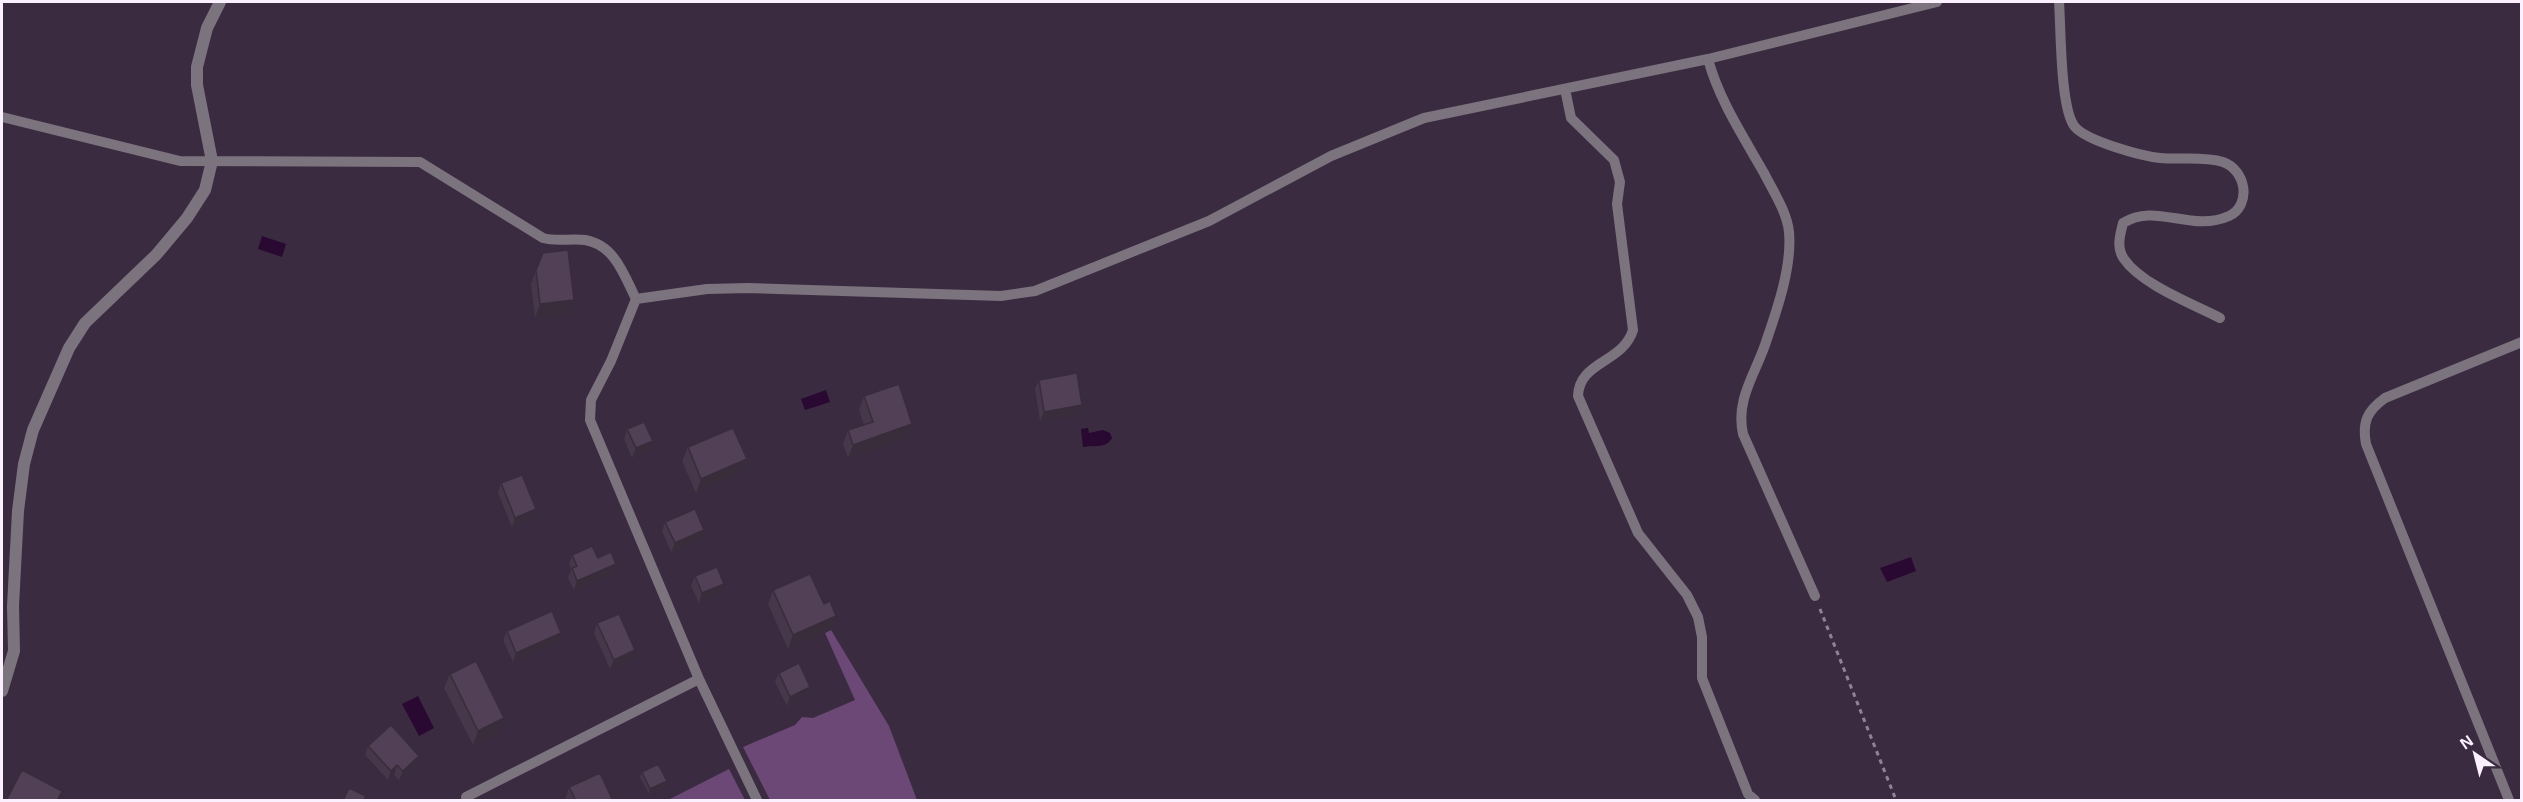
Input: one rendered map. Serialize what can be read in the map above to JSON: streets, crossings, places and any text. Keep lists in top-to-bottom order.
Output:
{
  "north": "top left"
}
